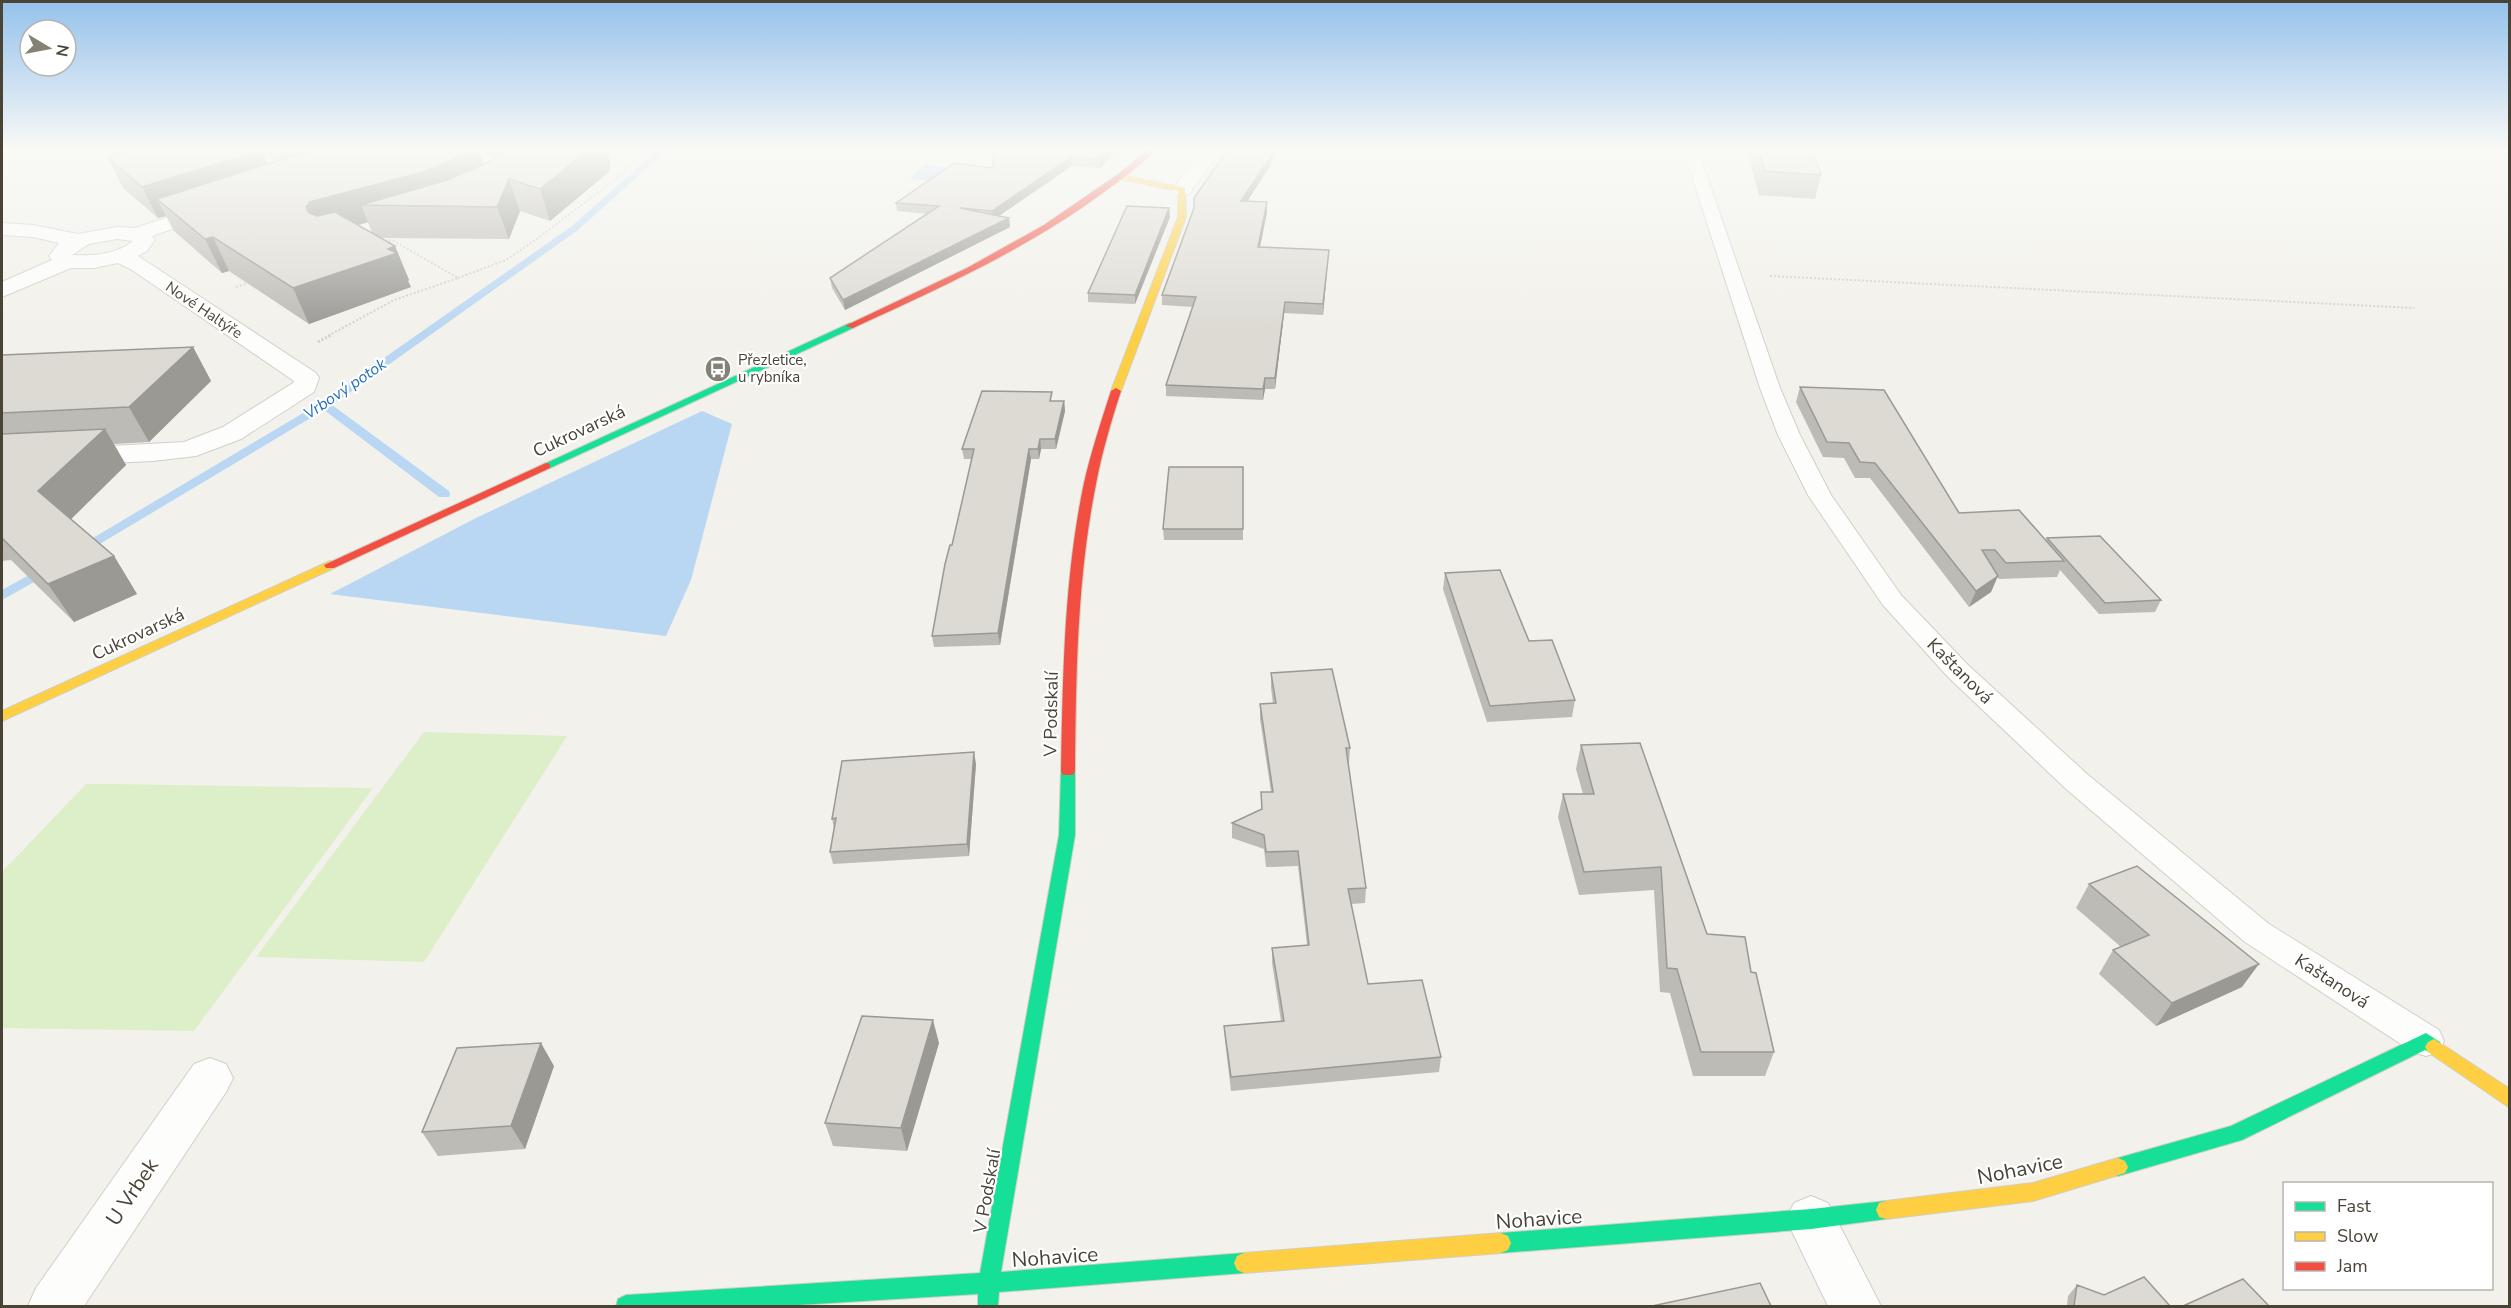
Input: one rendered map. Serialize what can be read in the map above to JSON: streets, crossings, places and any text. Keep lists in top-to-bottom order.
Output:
{
  "streets": {
    "street": [
      "Nové Haltýře",
      "Cukrovarská",
      "V Podskalí",
      "Nohavice",
      "U Vrbek"
    ],
    "lane": ["Kaštanová"]
  },
  "crossings": [
    ["Kaštanová", "Nohavice"],
    ["V Podskalí", "Nohavice"]
  ],
  "water": ["Vrbový potok"],
  "places": {
    "bus stop": ["Přezletice, u rybníka"]
  },
  "legend": ["Fast", "Slow", "Jam"],
  "north": "right"
}
